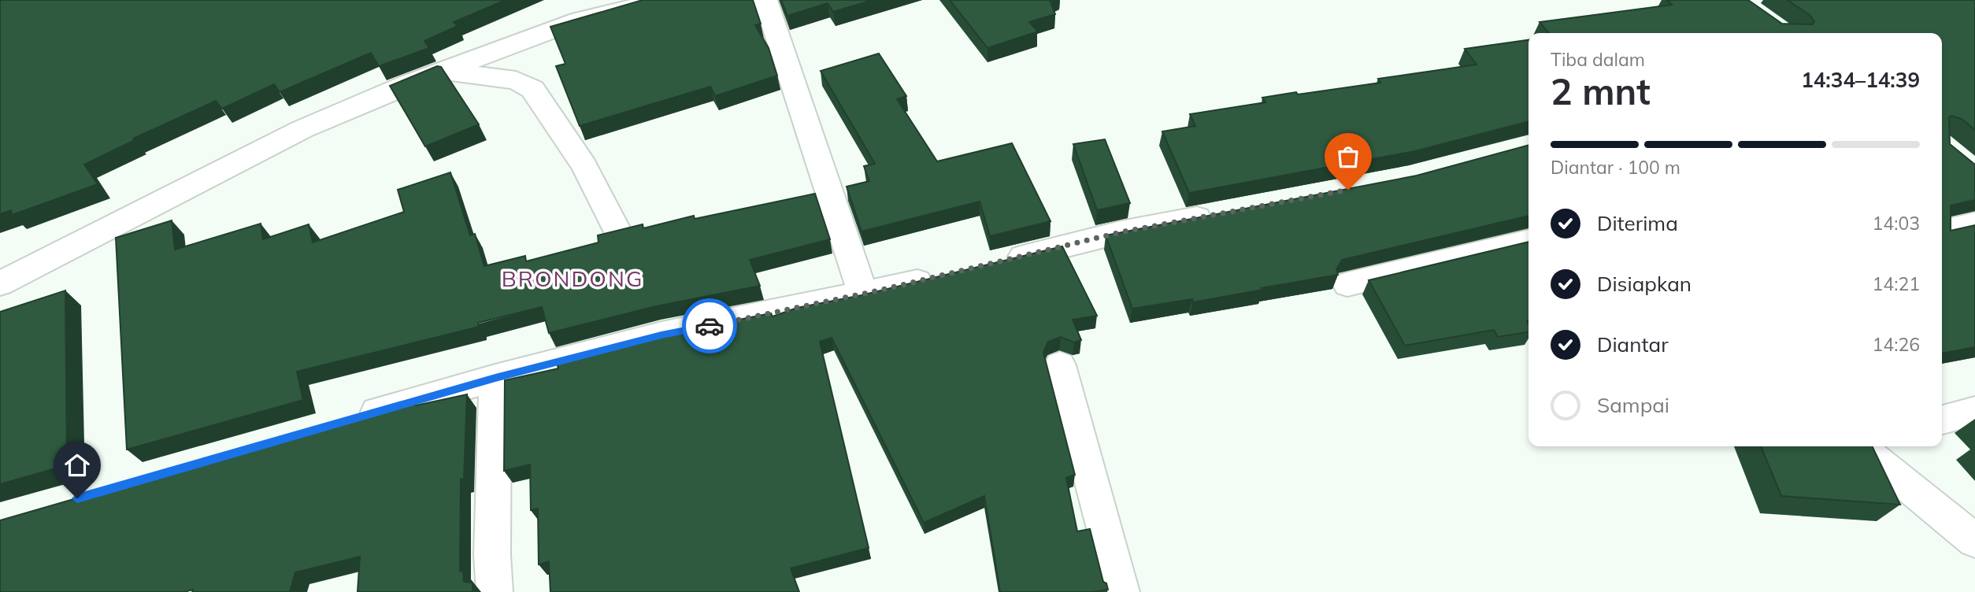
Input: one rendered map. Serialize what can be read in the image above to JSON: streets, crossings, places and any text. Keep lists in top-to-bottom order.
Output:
{
  "districts": ["BRONDONG"],
  "page": {
    "heading": ["2 mnt", "Tiba dalam", "14:34–14:39"],
    "bar": "Diantar · 100 m",
    "list": [
      ["Diterima", "14:03"],
      ["Disiapkan", "14:21"],
      ["Diantar", "14:26"],
      "Sampai"
    ]
  }
}
